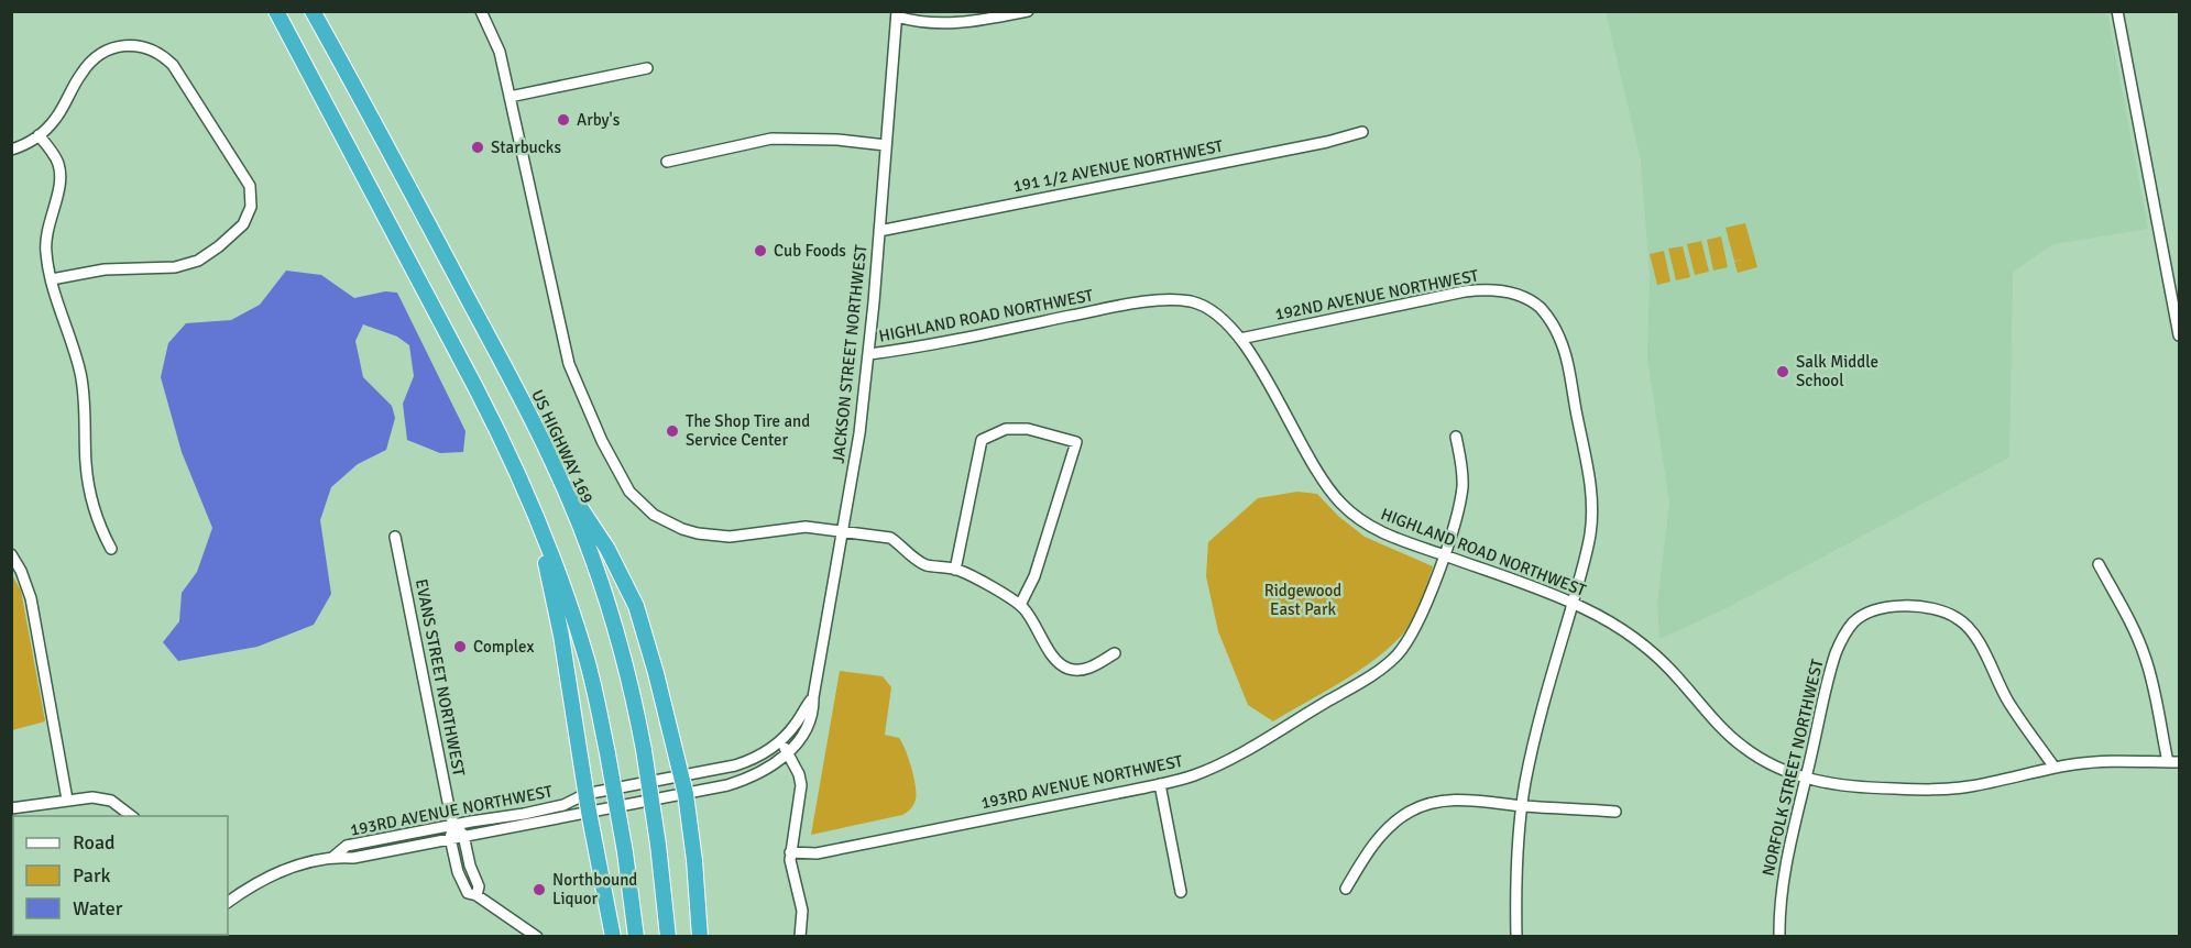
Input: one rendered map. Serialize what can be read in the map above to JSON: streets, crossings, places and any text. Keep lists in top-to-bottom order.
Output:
{
  "streets": {
    "highway": ["US HIGHWAY 169"],
    "street": [
      "191 1/2 AVENUE NORTHWEST",
      "192ND AVENUE NORTHWEST",
      "HIGHLAND ROAD NORTHWEST",
      "JACKSON STREET NORTHWEST",
      "EVANS STREET NORTHWEST",
      "NORFOLK STREET NORTHWEST",
      "193RD AVENUE NORTHWEST"
    ]
  },
  "crossings": [
    ["191 1/2 AVENUE NORTHWEST", "JACKSON STREET NORTHWEST"],
    ["192ND AVENUE NORTHWEST", "HIGHLAND ROAD NORTHWEST"],
    ["HIGHLAND ROAD NORTHWEST", "JACKSON STREET NORTHWEST"],
    ["HIGHLAND ROAD NORTHWEST", "NORFOLK STREET NORTHWEST"],
    ["HIGHLAND ROAD NORTHWEST", "193RD AVENUE NORTHWEST"],
    ["JACKSON STREET NORTHWEST", "193RD AVENUE NORTHWEST"],
    ["EVANS STREET NORTHWEST", "193RD AVENUE NORTHWEST"]
  ],
  "parks": ["Ridgewood East Park"],
  "places": [
    "Arby's",
    "Starbucks",
    "Cub Foods",
    "Salk Middle School",
    "The Shop Tire and Service Center",
    "Complex",
    "Northbound Liquor"
  ],
  "legend": ["Road", "Park", "Water"]
}
